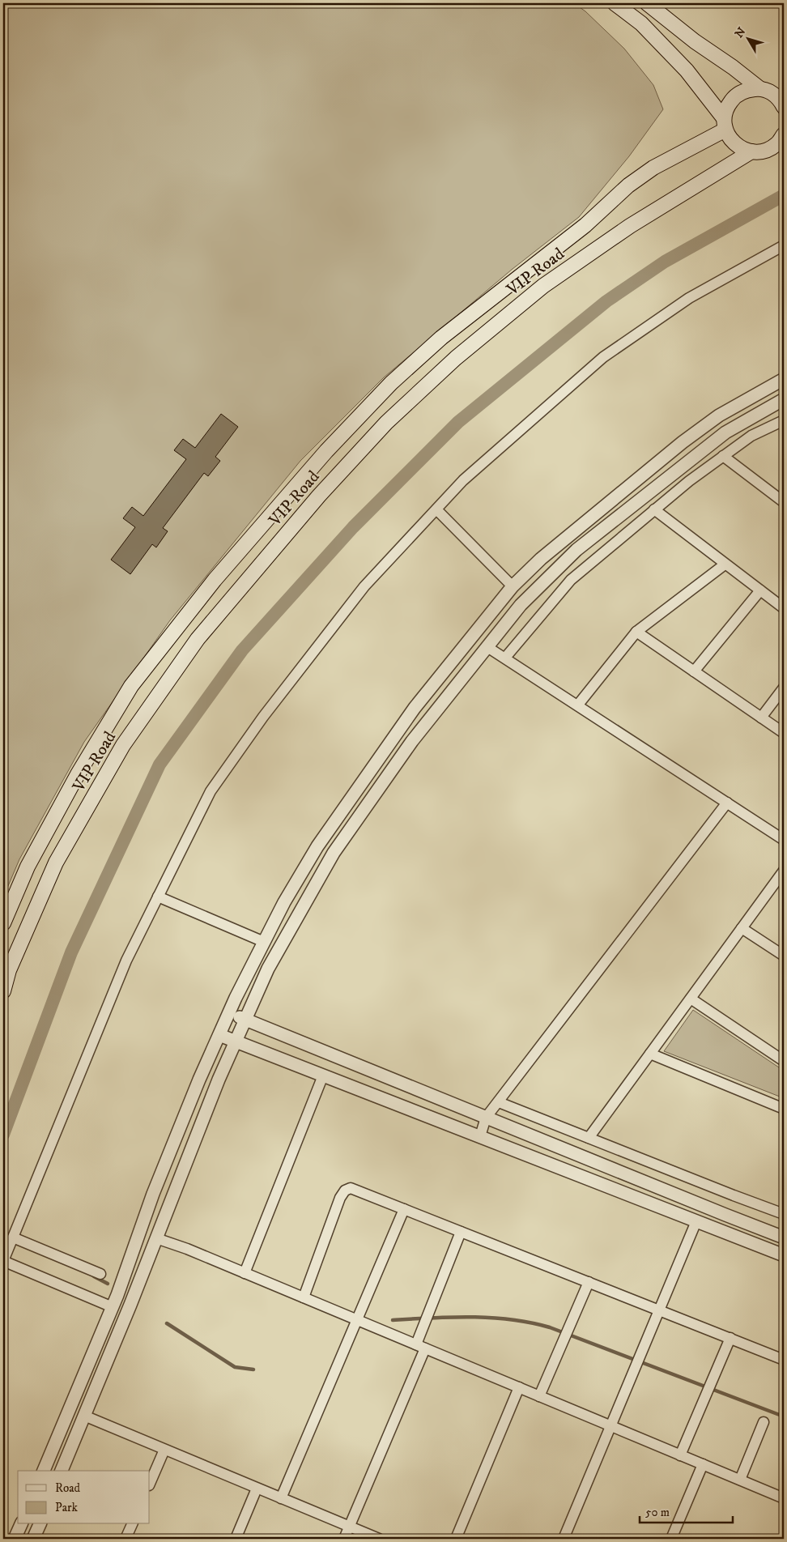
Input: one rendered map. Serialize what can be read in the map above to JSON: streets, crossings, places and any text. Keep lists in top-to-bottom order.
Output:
{
  "streets": {
    "main road": ["VIP Road"]
  },
  "legend": ["Road", "Park"],
  "scale_bar": "50 m",
  "north": "top left"
}
